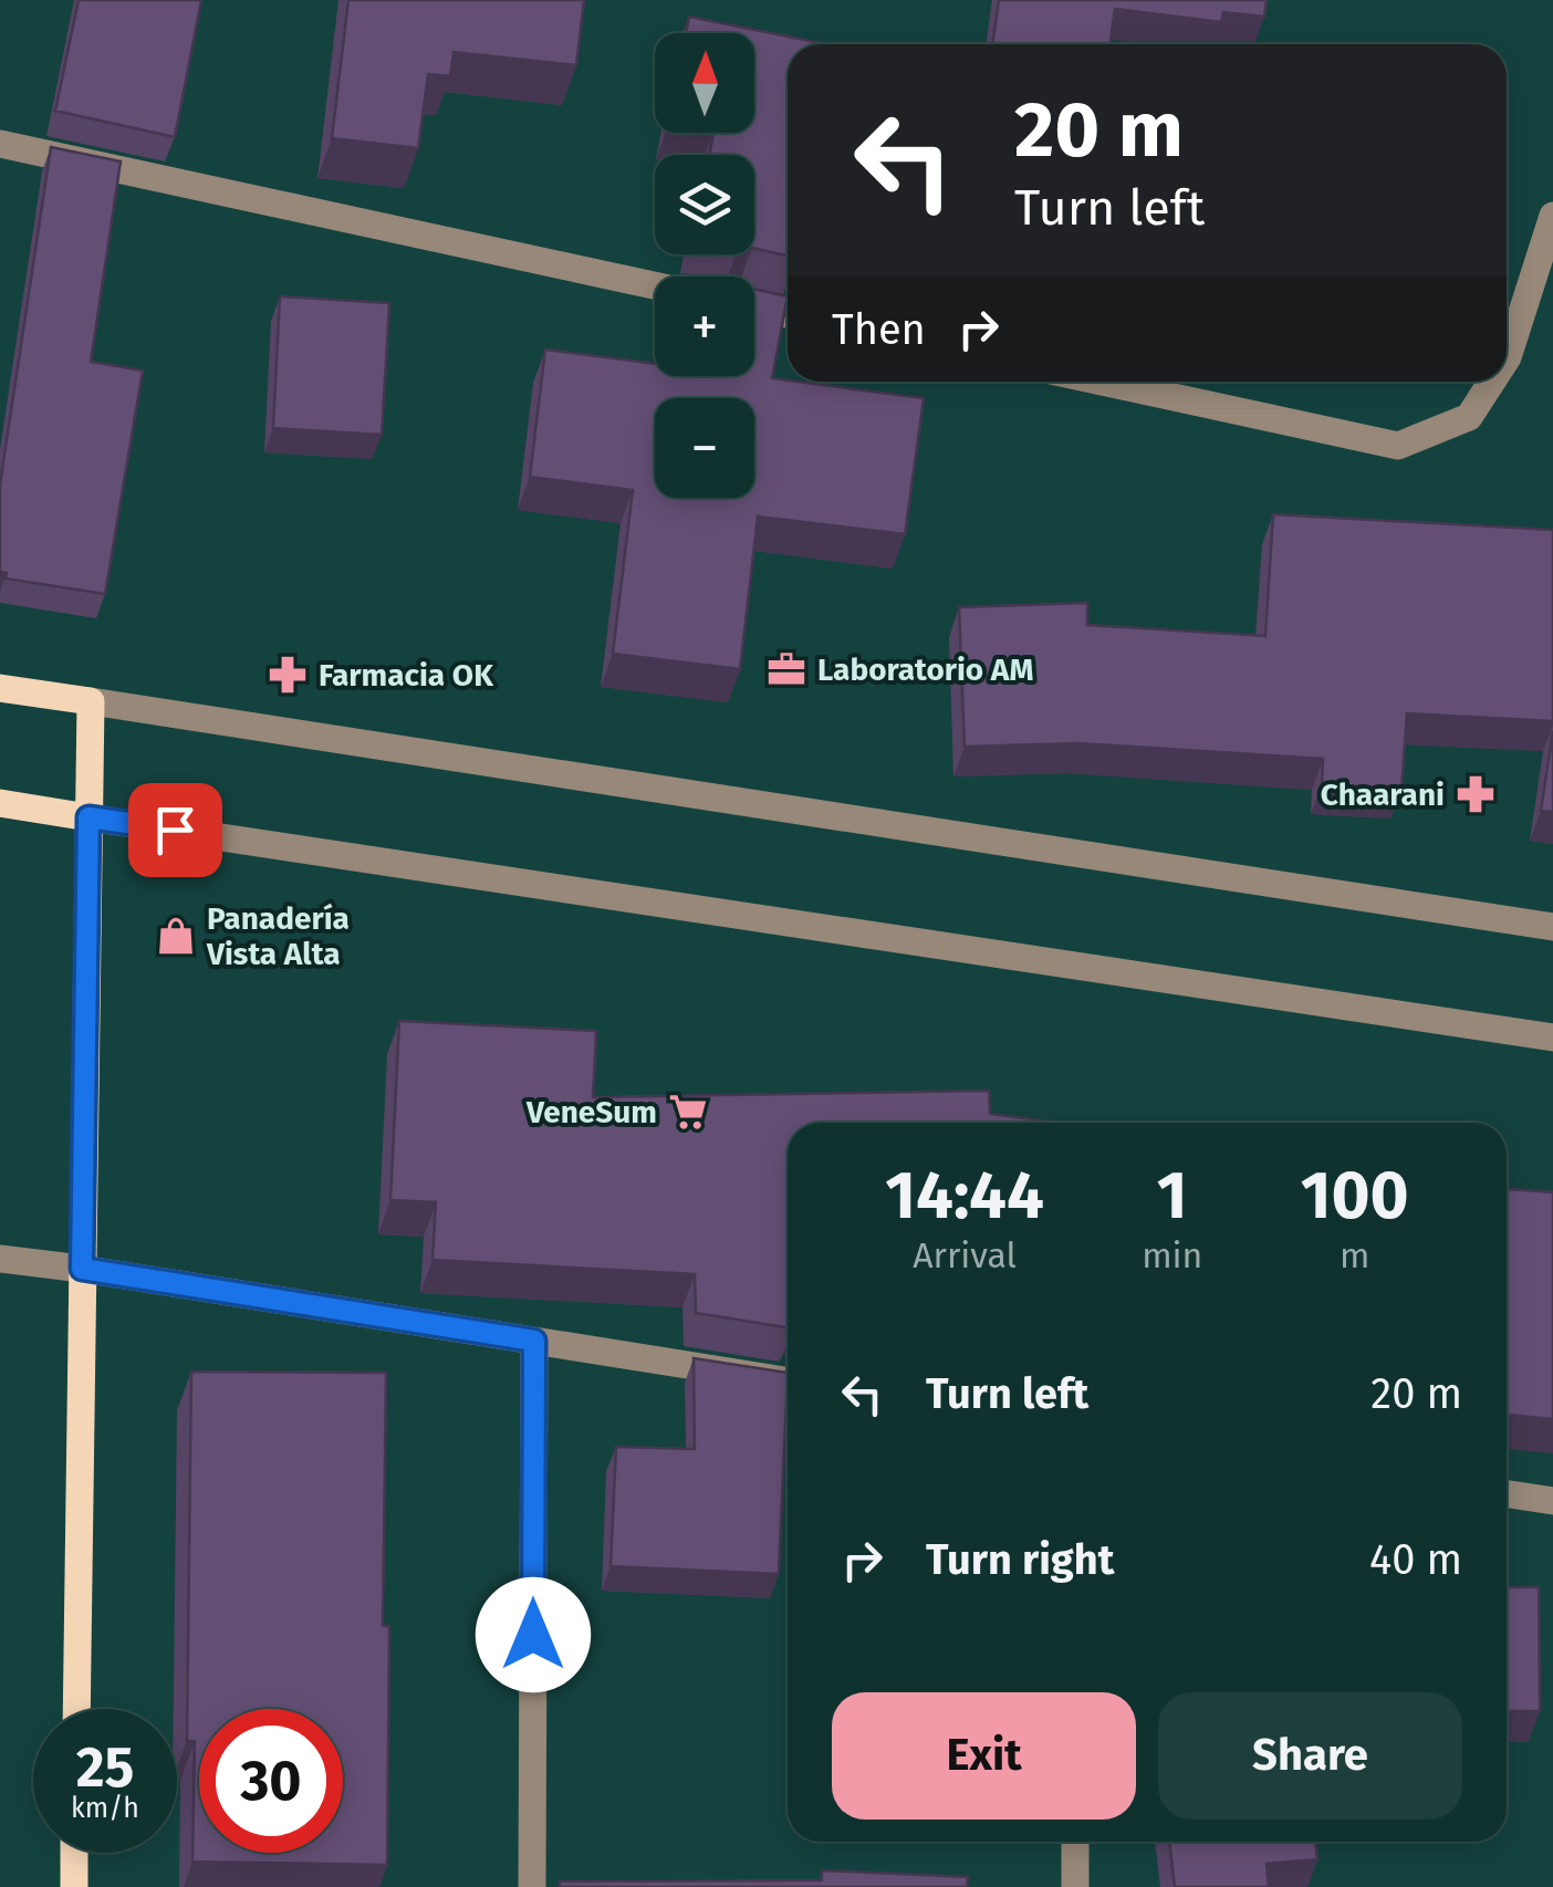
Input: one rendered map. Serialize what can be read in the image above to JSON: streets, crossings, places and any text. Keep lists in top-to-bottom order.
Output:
{
  "places": {
    "office": ["Laboratorio AM"],
    "pharmacy": ["Farmacia OK", "Chaarani"],
    "shop": ["Panadería Vista Alta"],
    "supermarket": ["VeneSum"]
  },
  "north": "top",
  "page": {
    "map_buttons": ["+", "−"],
    "turn": ["20 m", "Turn left"],
    "then": "Then",
    "eta": [
      "14:44",
      "Arrival",
      "1",
      "min",
      "100",
      "m"
    ],
    "list": [
      {
        "name": "Turn left",
        "value": "20 m"
      },
      {
        "name": "Turn right",
        "value": "40 m"
      }
    ],
    "buttons": ["Exit", "Share"],
    "speed": "25 km/h",
    "limit": "30"
  }
}
